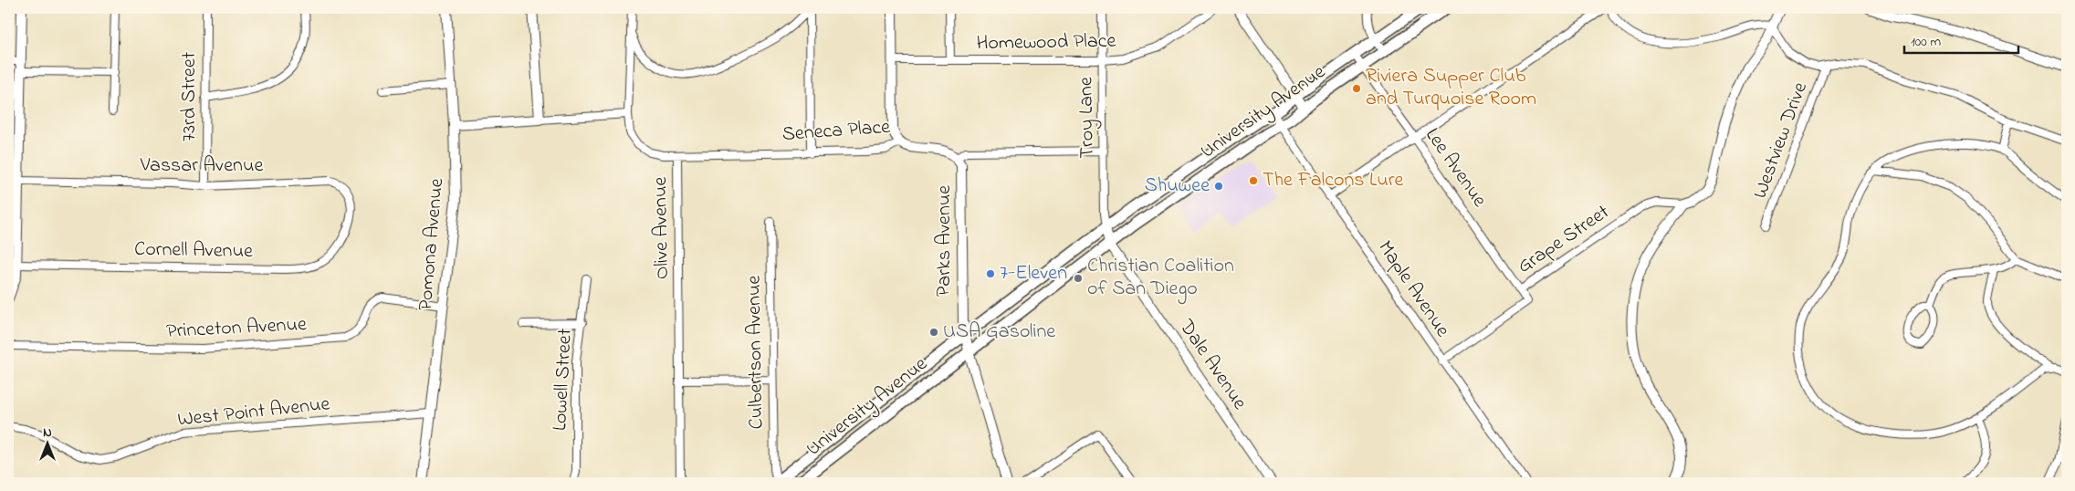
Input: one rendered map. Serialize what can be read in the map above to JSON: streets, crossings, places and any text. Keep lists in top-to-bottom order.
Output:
{
  "streets": {
    "main road": ["University Avenue"],
    "street": [
      "Homewood Place",
      "73rd Street",
      "Troy Lane",
      "Seneca Place",
      "Westview Drive",
      "Vassar Avenue",
      "Lee Avenue",
      "Olive Avenue",
      "Grape Street",
      "Parks Avenue",
      "Pomona Avenue",
      "Cornell Avenue",
      "Maple Avenue",
      "Princeton Avenue",
      "Culbertson Avenue",
      "Dale Avenue",
      "Lowell Street",
      "West Point Avenue"
    ]
  },
  "crossings": [
    ["Homewood Place", "Troy Lane"],
    ["73rd Street", "Vassar Avenue"],
    ["University Avenue", "Troy Lane"],
    ["University Avenue", "Lee Avenue"],
    ["University Avenue", "Parks Avenue"],
    ["University Avenue", "Maple Avenue"],
    ["University Avenue", "Culbertson Avenue"],
    ["University Avenue", "Dale Avenue"],
    ["Seneca Place", "Olive Avenue"],
    ["Seneca Place", "Parks Avenue"],
    ["Vassar Avenue", "Cornell Avenue"],
    ["Lee Avenue", "Grape Street"],
    ["Grape Street", "Maple Avenue"],
    ["Pomona Avenue", "Princeton Avenue"],
    ["Pomona Avenue", "West Point Avenue"]
  ],
  "places": [
    "Riviera Supper Club and Turquoise Room",
    "The Falcons Lure",
    "Shuwee",
    "7-Eleven",
    "Christian Coalition of San Diego",
    "USA Gasoline"
  ],
  "scale_bar": "100 m",
  "north": "top"
}
